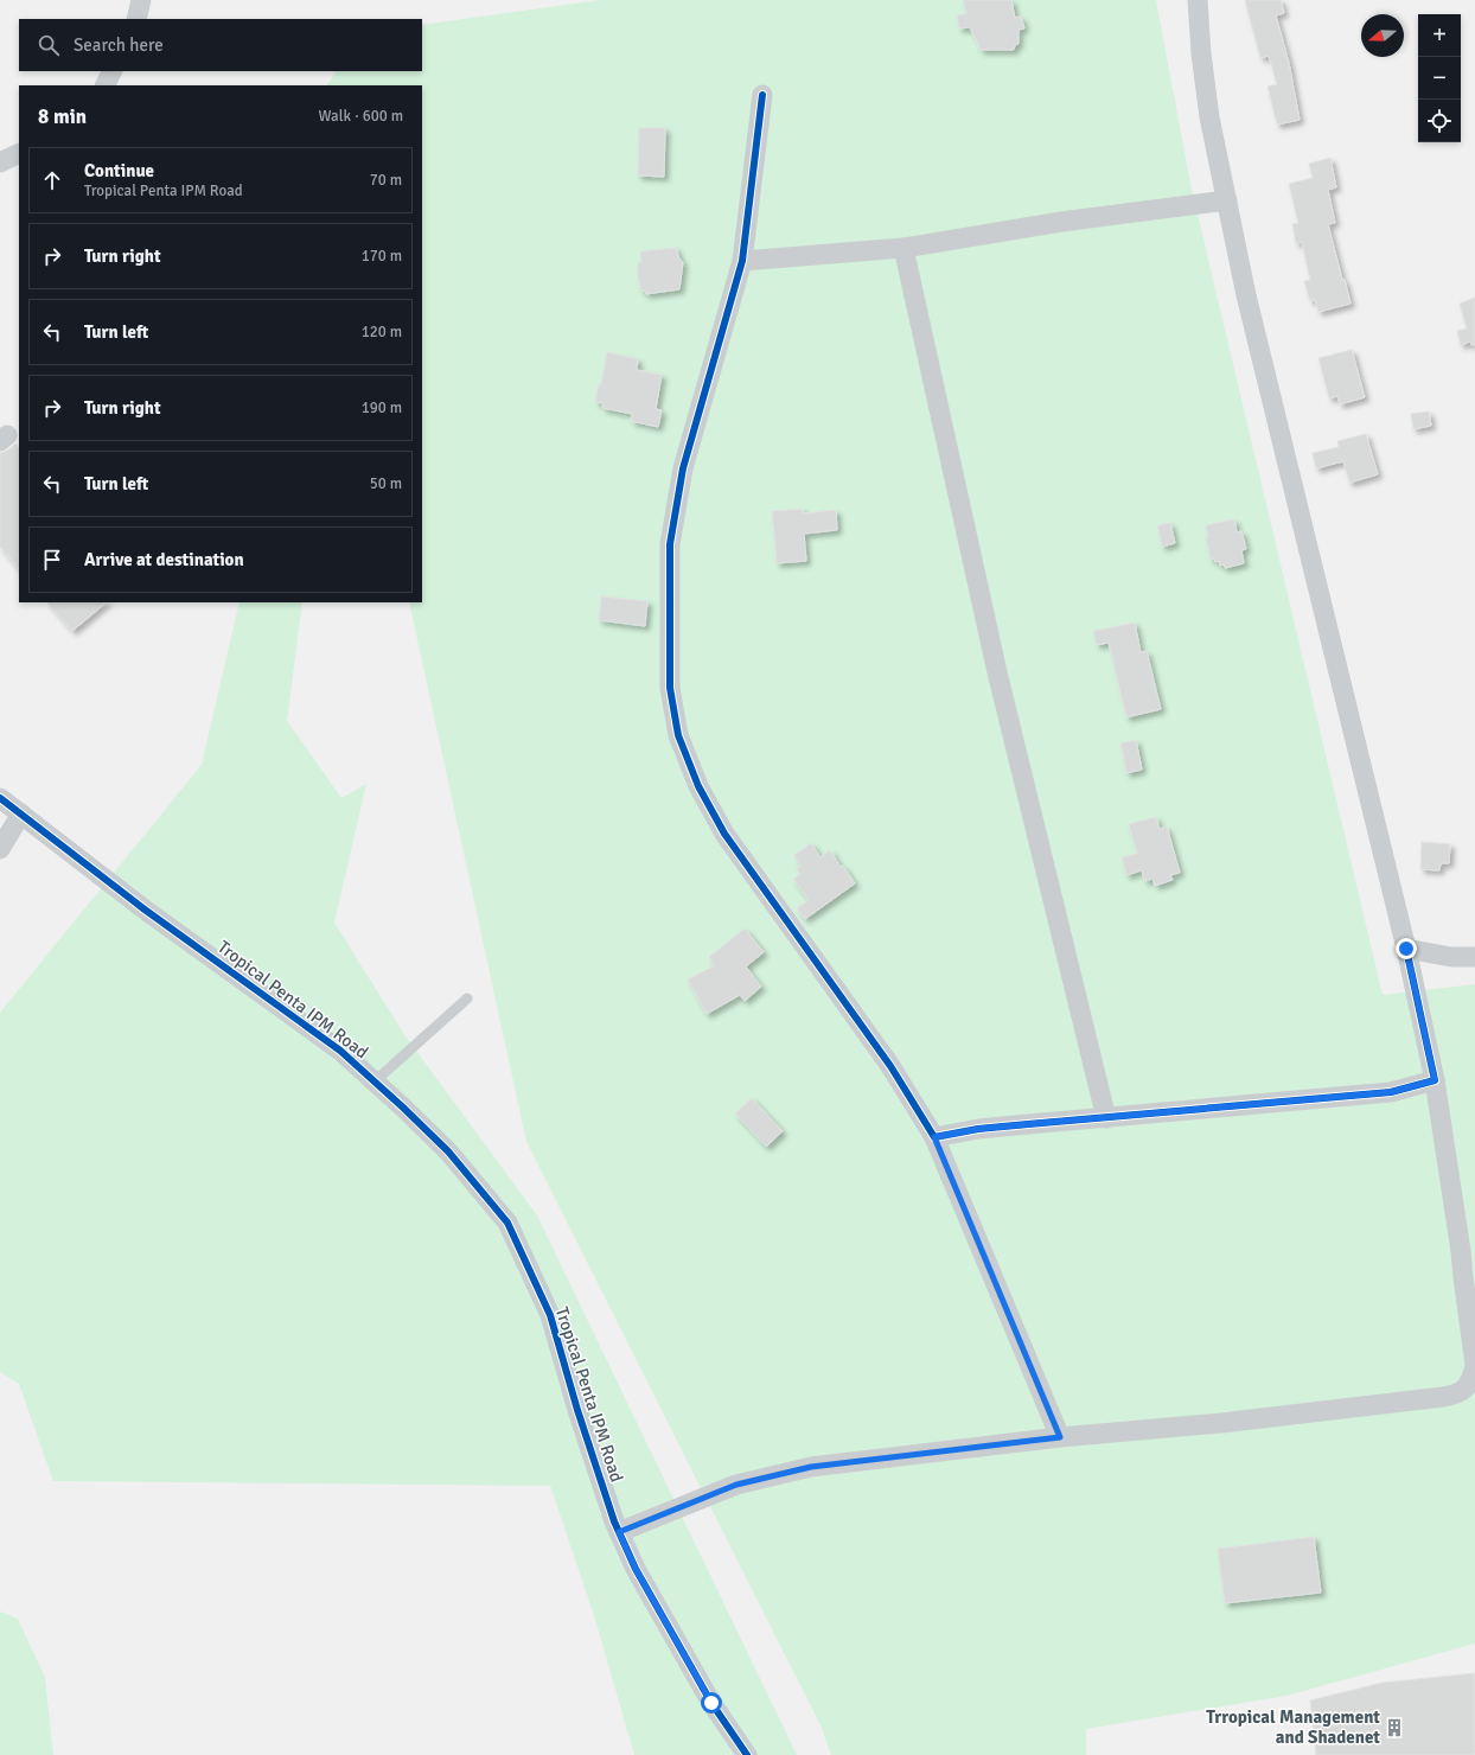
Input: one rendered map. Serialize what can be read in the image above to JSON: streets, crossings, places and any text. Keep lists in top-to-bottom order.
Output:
{
  "streets": {
    "street": ["Tropical Penta IPM Road"]
  },
  "places": {
    "building": ["Trropical Management and Shadenet"]
  },
  "north": "left",
  "page": {
    "map_buttons": ["+", "−"],
    "search": "Search here",
    "heading": ["8 min", "Walk · 600 m"],
    "list": [
      ["Continue", "Tropical Penta IPM Road", "70 m"],
      ["Turn right", "170 m"],
      ["Turn left", "120 m"],
      ["Turn right", "190 m"],
      ["Turn left", "50 m"],
      "Arrive at destination"
    ]
  }
}
